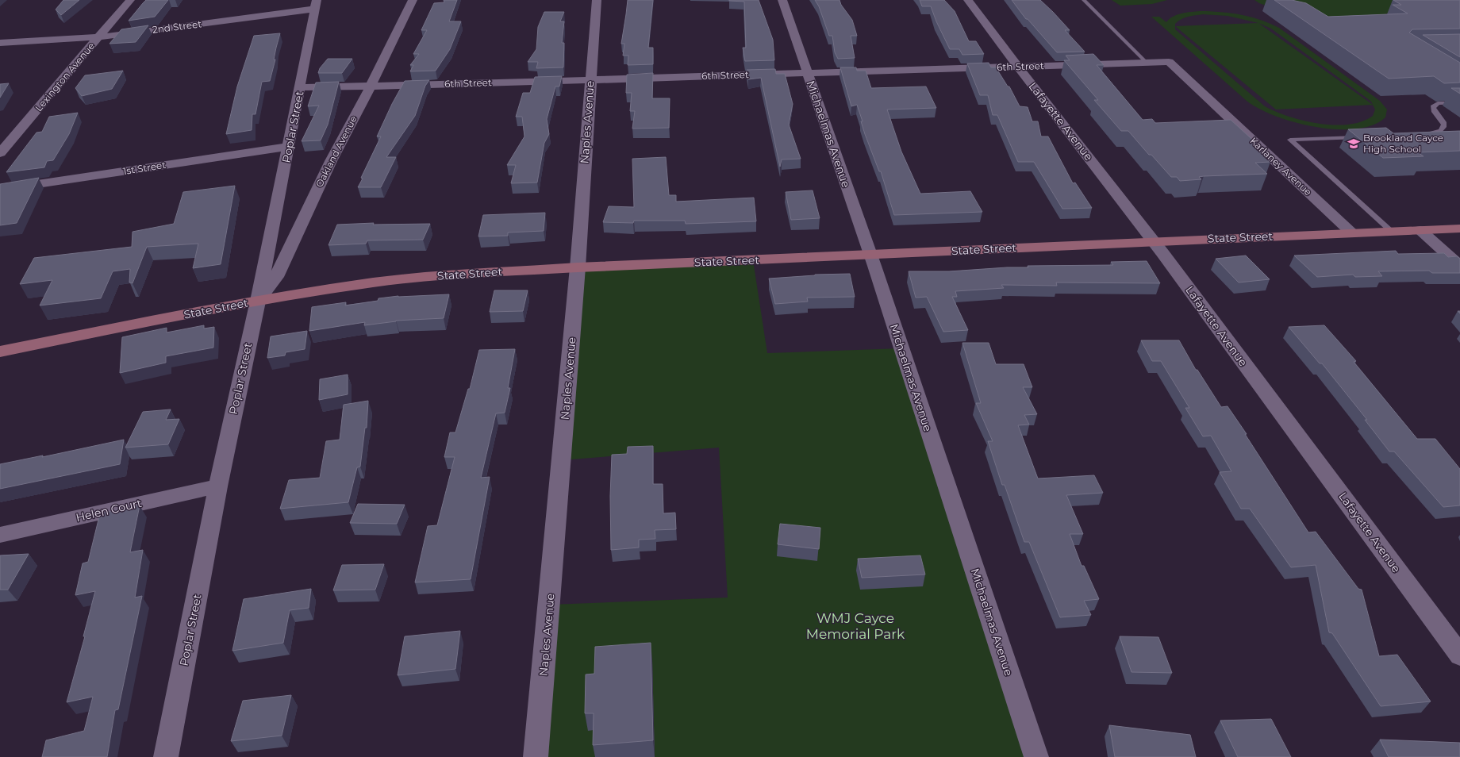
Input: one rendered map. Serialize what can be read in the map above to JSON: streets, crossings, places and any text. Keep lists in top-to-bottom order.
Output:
{
  "streets": {
    "main road": ["State Street"],
    "street": [
      "2nd Street",
      "6th Street",
      "Lexington Avenue",
      "Lafayette Avenue",
      "Naples Avenue",
      "Poplar Street",
      "Michaelmas Avenue",
      "Oakland Avenue",
      "Karlaney Avenue",
      "1st Street",
      "Helen Court"
    ]
  },
  "crossings": [
    ["2nd Street", "Lexington Avenue"],
    ["2nd Street", "Poplar Street"],
    ["6th Street", "Lafayette Avenue"],
    ["6th Street", "Naples Avenue"],
    ["6th Street", "Poplar Street"],
    ["6th Street", "Michaelmas Avenue"],
    ["6th Street", "Oakland Avenue"],
    ["6th Street", "Karlaney Avenue"],
    ["Lafayette Avenue", "State Street"],
    ["Naples Avenue", "State Street"],
    ["Poplar Street", "Oakland Avenue"],
    ["Poplar Street", "1st Street"],
    ["Poplar Street", "State Street"],
    ["Poplar Street", "Helen Court"],
    ["Michaelmas Avenue", "State Street"],
    ["Oakland Avenue", "State Street"],
    ["Karlaney Avenue", "State Street"]
  ],
  "parks": ["WMJ Cayce Memorial Park"],
  "places": {
    "school or university": ["Brookland Cayce High School"]
  }
}
